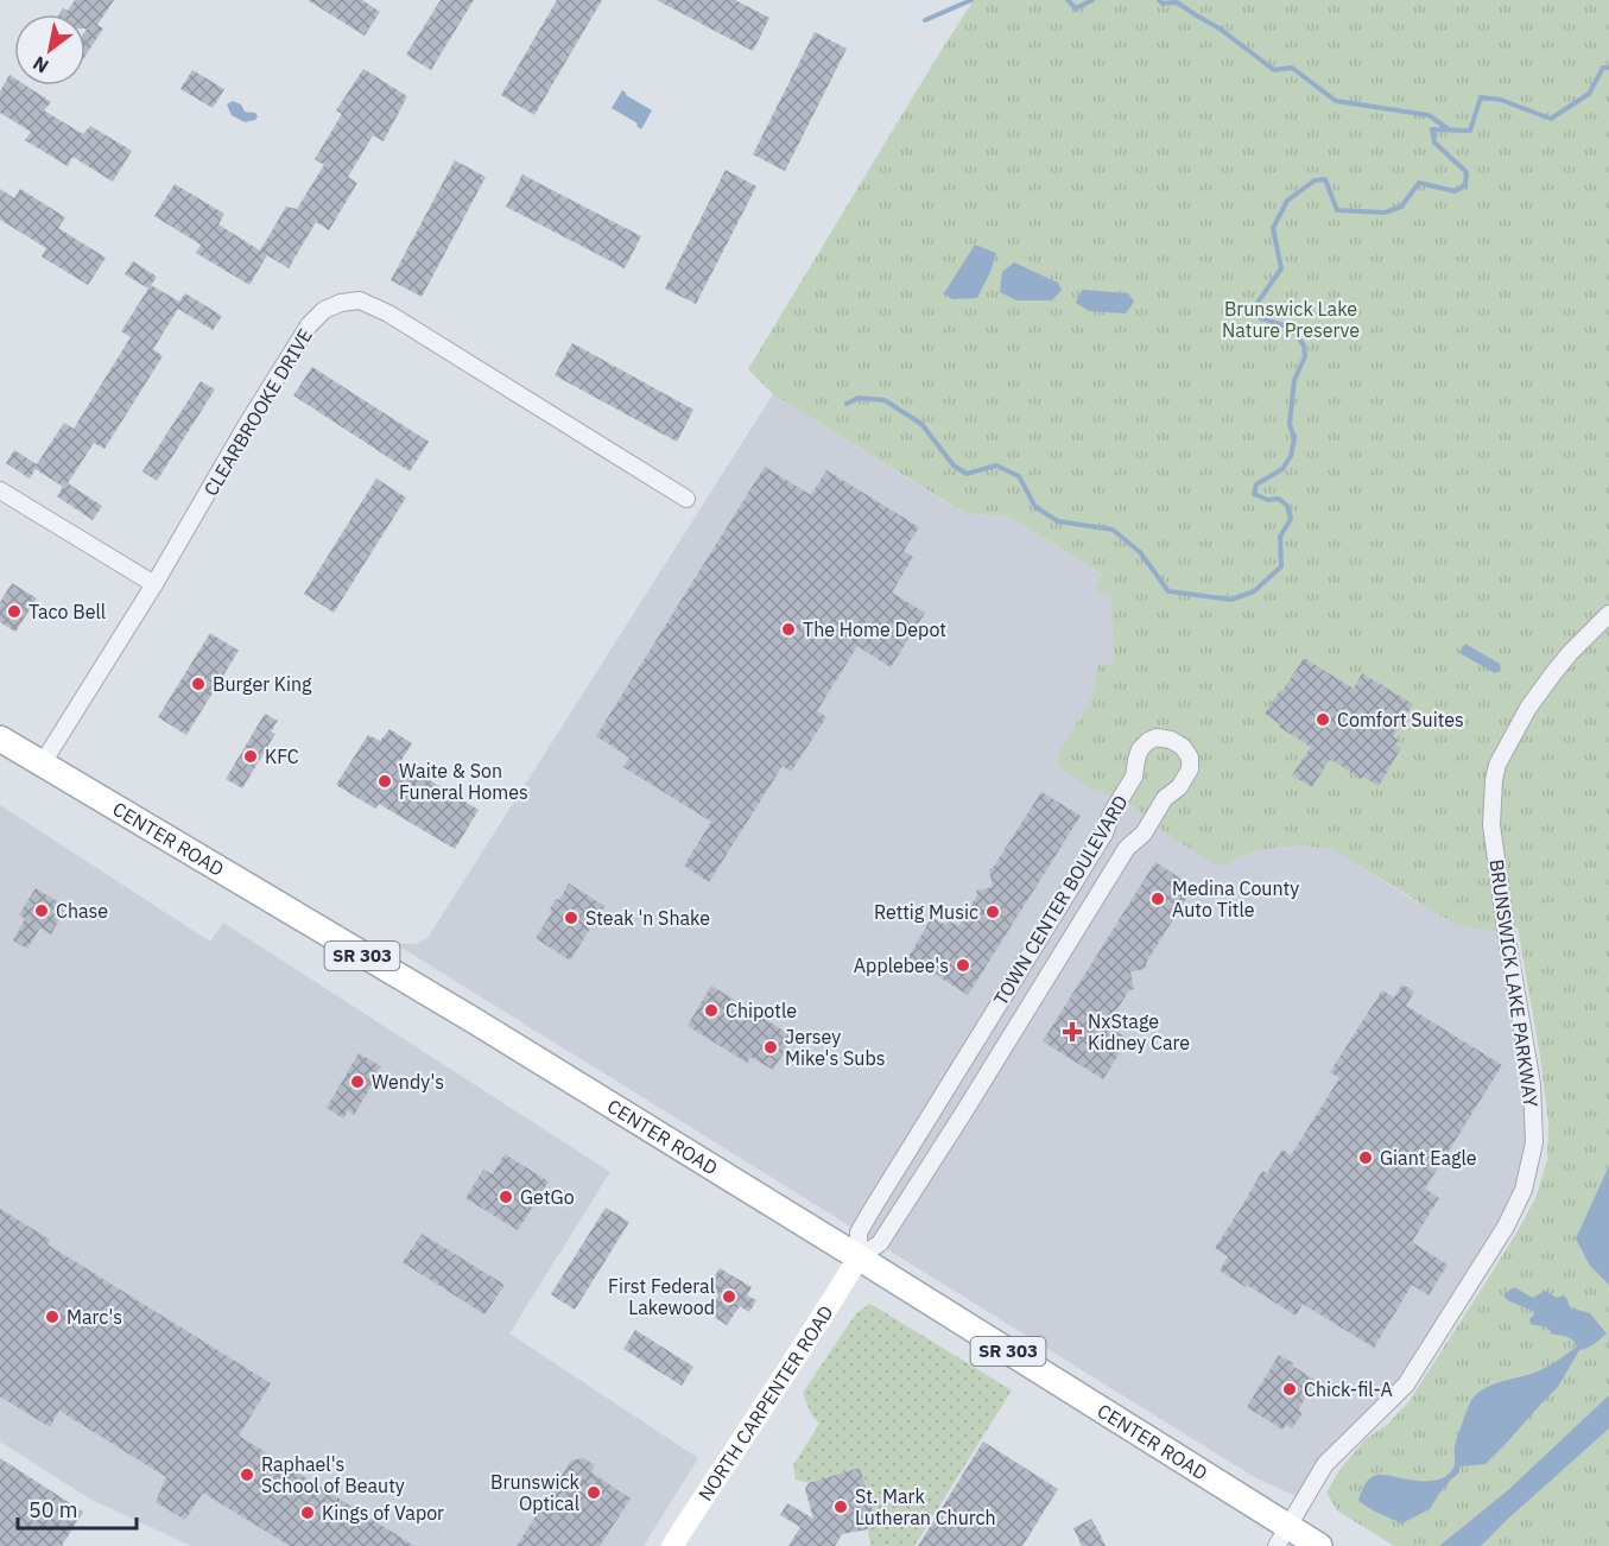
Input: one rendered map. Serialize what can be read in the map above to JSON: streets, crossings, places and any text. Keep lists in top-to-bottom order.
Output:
{
  "streets": {
    "main road": ["CENTER ROAD", "SR 303"],
    "street": [
      "CLEARBROOKE DRIVE",
      "TOWN CENTER BOULEVARD",
      "BRUNSWICK LAKE PARKWAY",
      "NORTH CARPENTER ROAD"
    ]
  },
  "crossings": [
    ["CLEARBROOKE DRIVE", "CENTER ROAD"],
    ["CENTER ROAD", "TOWN CENTER BOULEVARD"],
    ["CENTER ROAD", "BRUNSWICK LAKE PARKWAY"],
    ["CENTER ROAD", "NORTH CARPENTER ROAD"],
    ["TOWN CENTER BOULEVARD", "NORTH CARPENTER ROAD"]
  ],
  "parks": ["Brunswick Lake Nature Preserve"],
  "places": {
    "other": [
      "Taco Bell",
      "The Home Depot",
      "Burger King",
      "Comfort Suites",
      "KFC",
      "Waite & Son Funeral Homes",
      "Medina County Auto Title",
      "Chase",
      "Rettig Music",
      "Steak 'n Shake",
      "Applebee's",
      "Chipotle",
      "Jersey Mike's Subs",
      "Wendy's",
      "Giant Eagle",
      "GetGo",
      "First Federal Lakewood",
      "Marc's",
      "Chick-fil-A",
      "Raphael's School of Beauty",
      "Brunswick Optical",
      "St. Mark Lutheran Church",
      "Kings of Vapor"
    ],
    "health": ["NxStage Kidney Care"]
  },
  "scale_bar": "50 m",
  "north": "bottom left"
}
